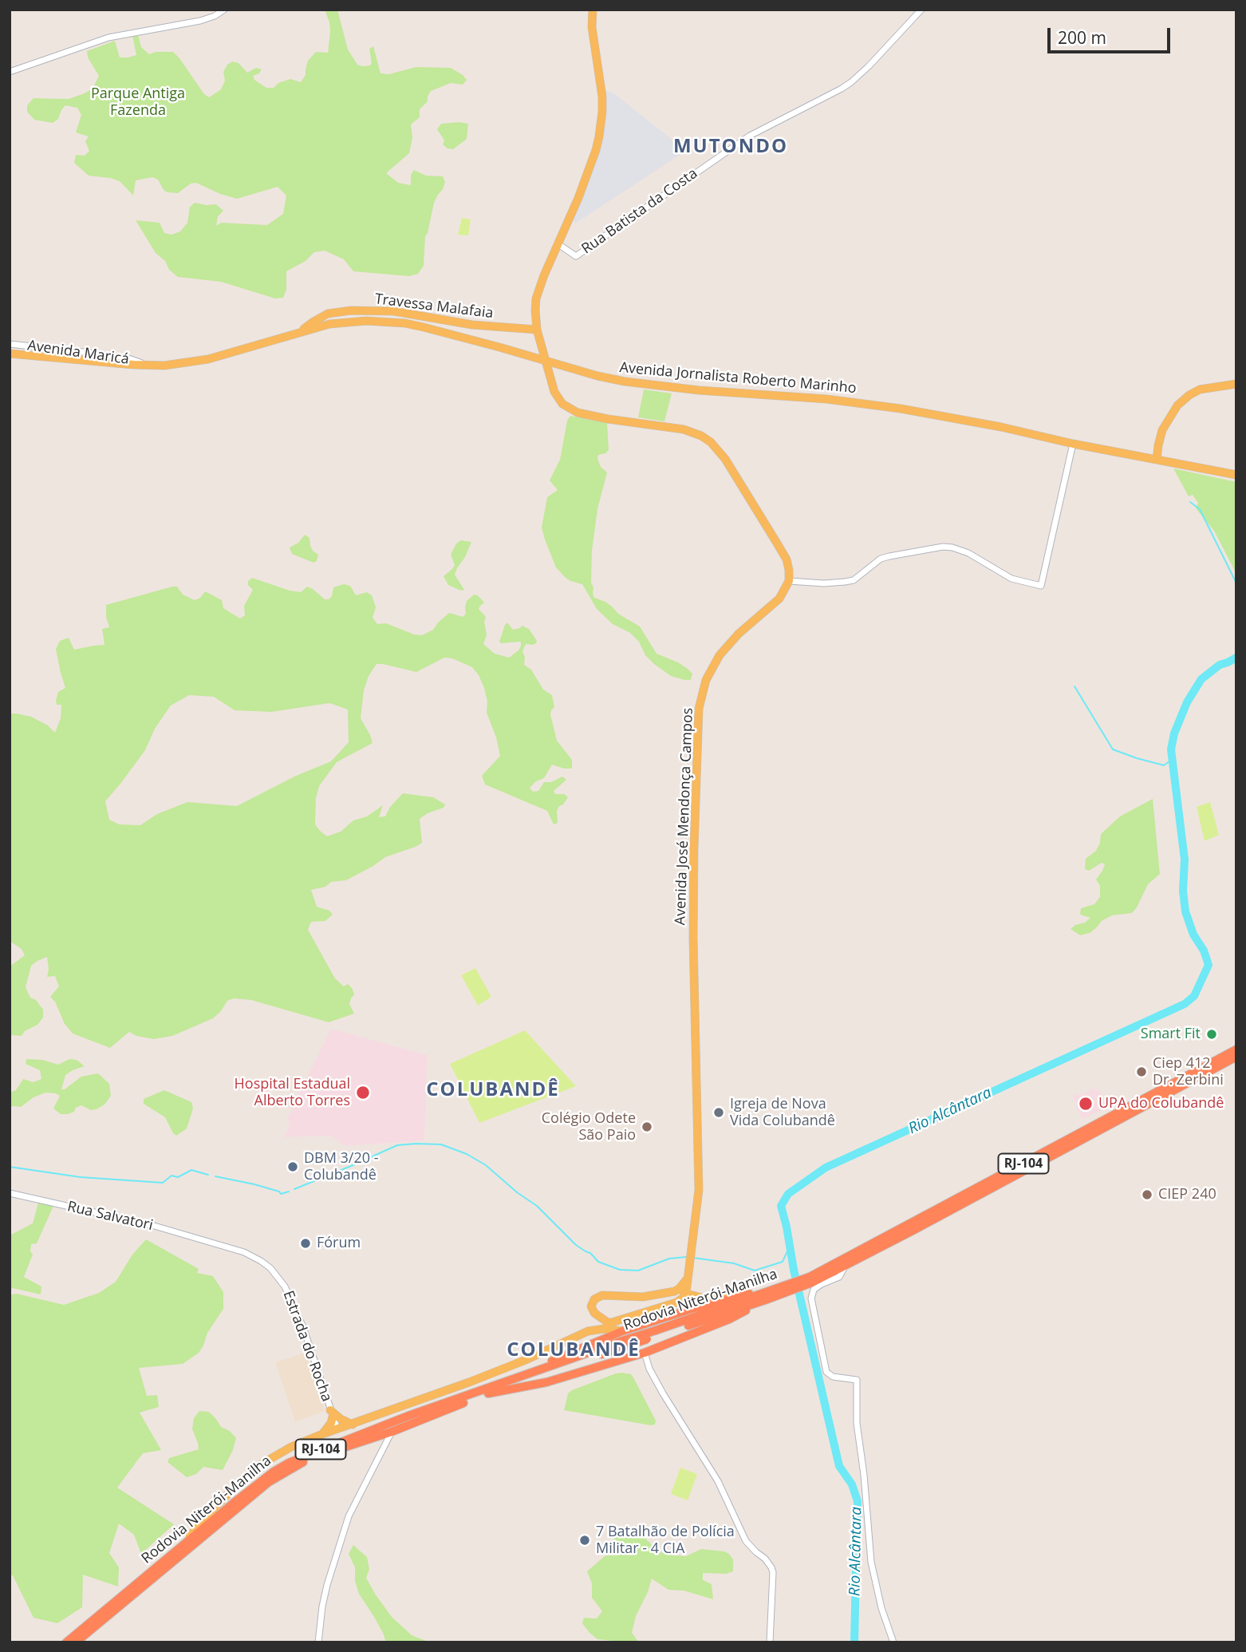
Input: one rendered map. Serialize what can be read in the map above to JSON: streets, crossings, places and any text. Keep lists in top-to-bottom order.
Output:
{
  "streets": {
    "highway": ["RJ-104", "Rodovia Niterói-Manilha"],
    "main road": ["Travessa Malafaia", "Avenida Jornalista Roberto Marinho", "Avenida José Mendonça Campos"],
    "street": [
      "Rua Batista da Costa",
      "Avenida Maricá",
      "Rua Salvatori",
      "Estrada do Rocha"
    ]
  },
  "crossings": [
    ["Travessa Malafaia", "Avenida Jornalista Roberto Marinho"],
    ["Avenida Maricá", "Avenida Jornalista Roberto Marinho"],
    ["Rua Salvatori", "Estrada do Rocha"]
  ],
  "districts": ["MUTONDO", "COLUBANDÊ", "COLUBANDÊ"],
  "water": ["Rio Alcântara"],
  "parks": ["Parque Antiga Fazenda"],
  "places": [
    "Smart Fit",
    "Ciep 412 Dr. Zerbini",
    "Hospital Estadual Alberto Torres",
    "UPA do Colubandê",
    "Igreja de Nova Vida Colubandê",
    "Colégio Odete São Paio",
    "DBM 3/20 - Colubandê",
    "CIEP 240",
    "Fórum",
    "7 Batalhão de Polícia Militar - 4 CIA"
  ],
  "scale_bar": "200 m"
}
